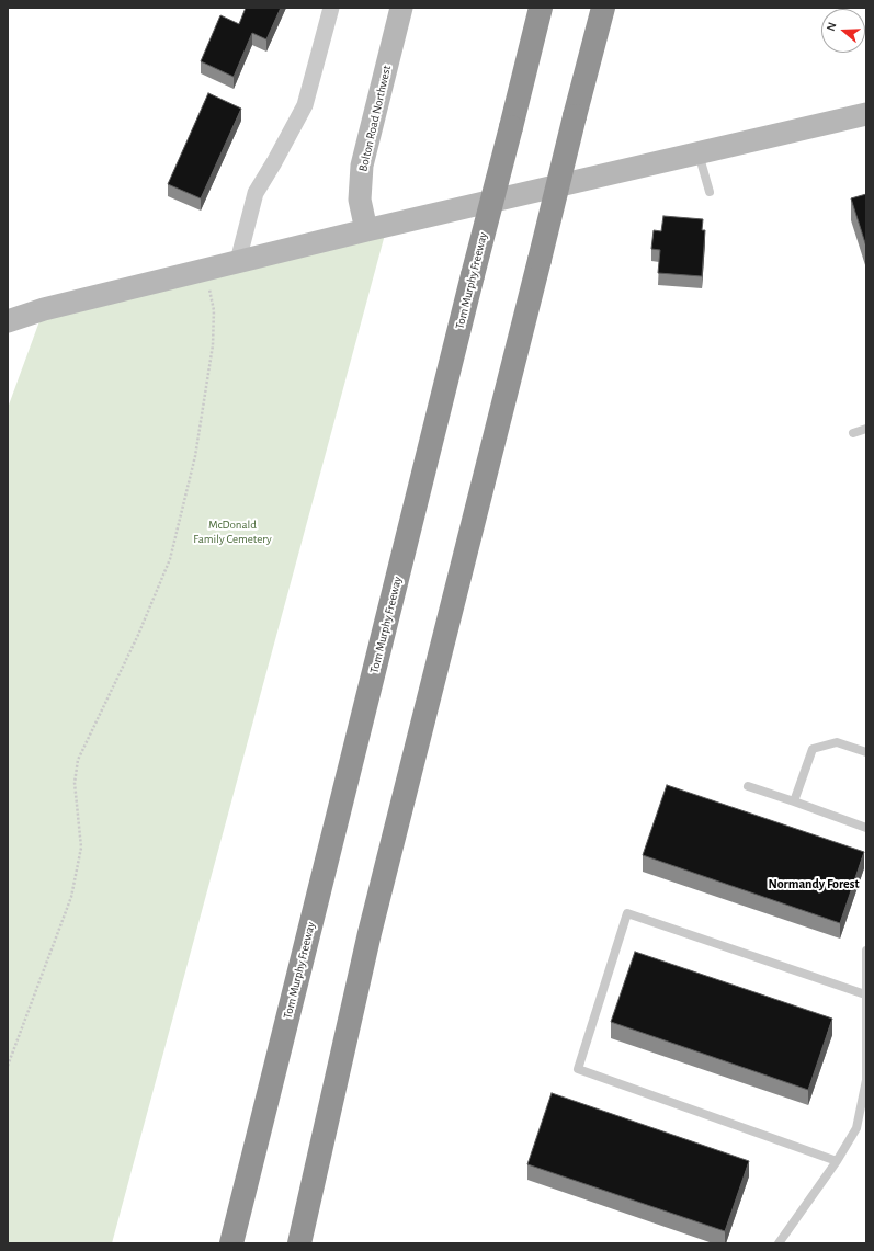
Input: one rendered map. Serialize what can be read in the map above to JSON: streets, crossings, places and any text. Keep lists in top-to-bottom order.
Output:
{
  "streets": {
    "highway": ["Tom Murphy Freeway"],
    "main road": ["Bolton Road Northwest"]
  },
  "districts": ["Normandy Forest"],
  "parks": ["McDonald Family Cemetery"],
  "north": "left"
}
